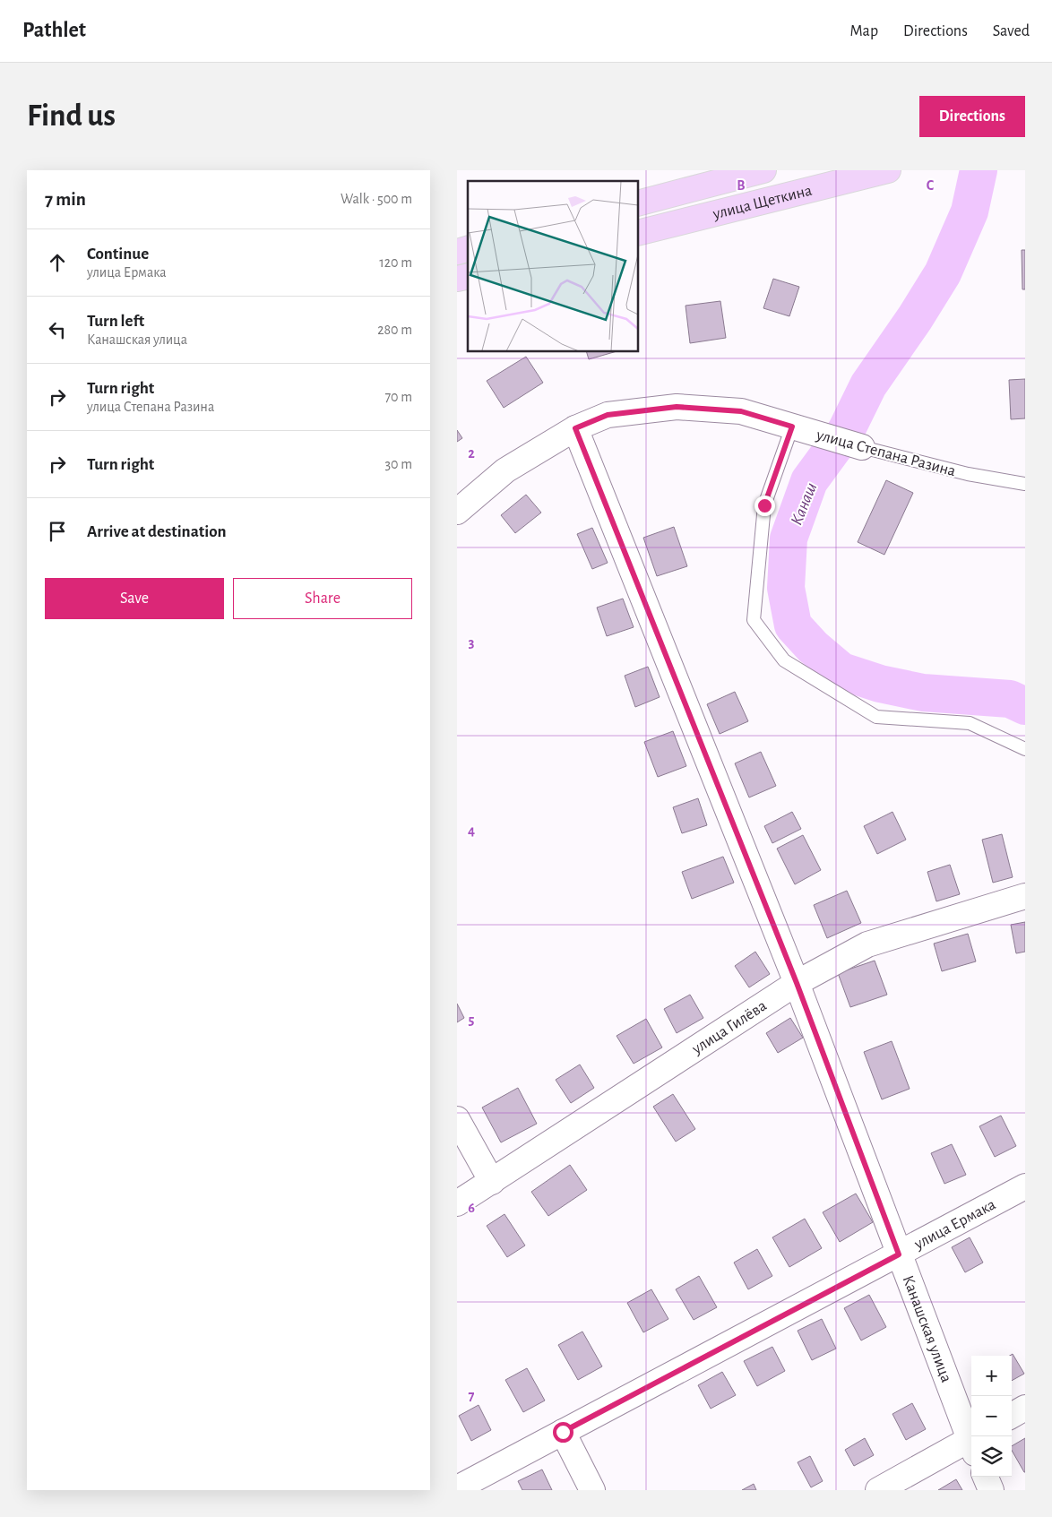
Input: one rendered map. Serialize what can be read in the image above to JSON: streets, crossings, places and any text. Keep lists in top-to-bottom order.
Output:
{
  "streets": {
    "main road": ["улица Щеткина"],
    "street": [
      "улица Степана Разина",
      "улица Гилёва",
      "улица Ермака",
      "Канашская улица"
    ]
  },
  "crossings": [
    ["улица Степана Разина", "Канашская улица"],
    ["улица Гилёва", "Канашская улица"],
    ["улица Ермака", "Канашская улица"]
  ],
  "water": ["Канаш"],
  "page": {
    "header": "Pathlet",
    "nav": ["Map", "Directions", "Saved"],
    "buttons": [
      "Directions",
      ["Save", "Share"]
    ],
    "title": "Find us",
    "heading": ["7 min", "Walk · 500 m"],
    "list": [
      ["Continue", "улица Ермака", "120 m"],
      ["Turn left", "Канашская улица", "280 m"],
      ["Turn right", "улица Степана Разина", "70 m"],
      ["Turn right", "30 m"],
      "Arrive at destination"
    ],
    "map_buttons": ["+", "−"]
  },
  "grid": {
    "columns": ["B", "C"],
    "rows": [
      "2",
      "3",
      "4",
      "5",
      "6",
      "7"
    ]
  }
}
